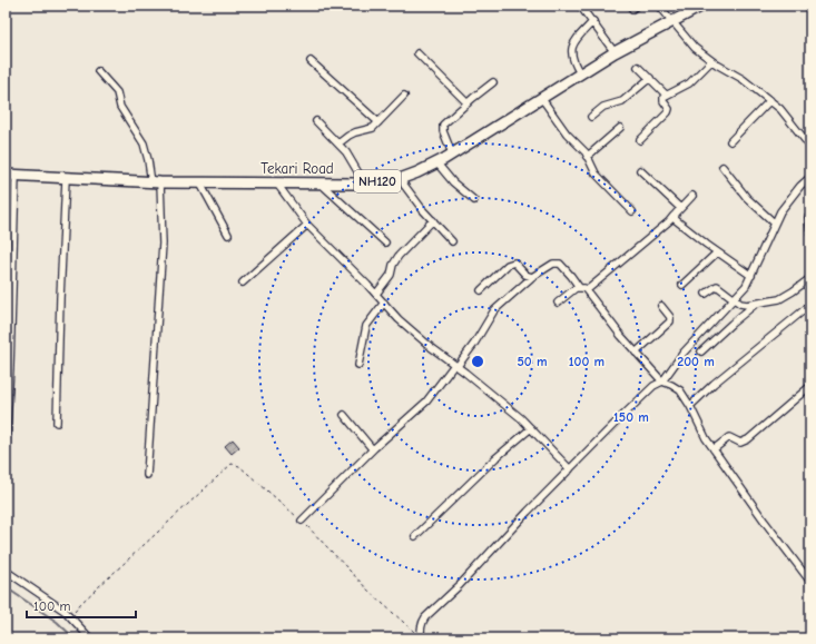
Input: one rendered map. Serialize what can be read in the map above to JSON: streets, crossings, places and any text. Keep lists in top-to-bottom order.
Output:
{
  "streets": {
    "highway": ["Tekari Road", "NH120"]
  },
  "scale_bar": "100 m",
  "rings": [
    "50 m",
    "100 m",
    "200 m",
    "150 m"
  ]
}
